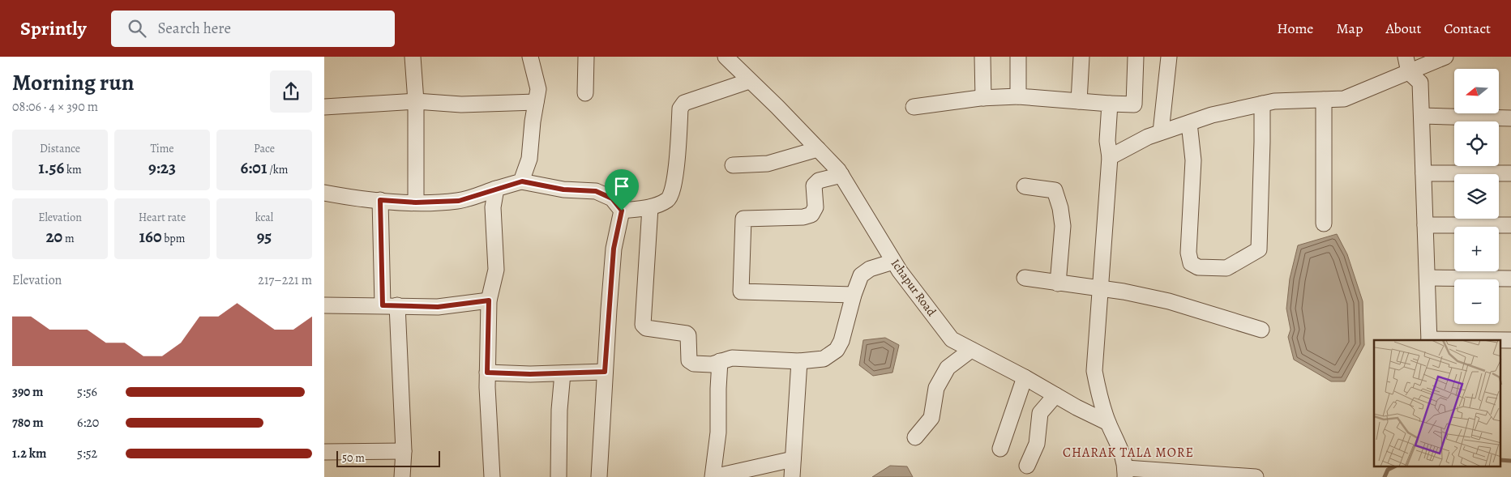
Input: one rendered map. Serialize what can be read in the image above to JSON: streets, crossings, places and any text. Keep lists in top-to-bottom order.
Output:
{
  "streets": {
    "street": ["Ichapur Road"]
  },
  "districts": ["CHARAK TALA MORE"],
  "scale_bar": "50 m",
  "north": "left",
  "page": {
    "header": "Sprintly",
    "search": "Search here",
    "nav": [
      "Home",
      "Map",
      "About",
      "Contact"
    ],
    "heading": ["Morning run", "08:06 · 4 × 390 m"],
    "map_buttons": ["+", "−"],
    "stats": [
      ["Distance", "1.56 km"],
      ["Time", "9:23"],
      ["Pace", "6:01 /km"],
      ["Elevation", "20 m"],
      ["Heart rate", "160 bpm"],
      ["kcal", "95"]
    ],
    "chart": ["Elevation", "217–221 m"],
    "list": [
      {
        "name": "390 m",
        "note": "5:56"
      },
      {
        "name": "780 m",
        "note": "6:20"
      },
      {
        "name": "1.2 km",
        "note": "5:52"
      }
    ],
    "scale": "50 m"
  }
}
